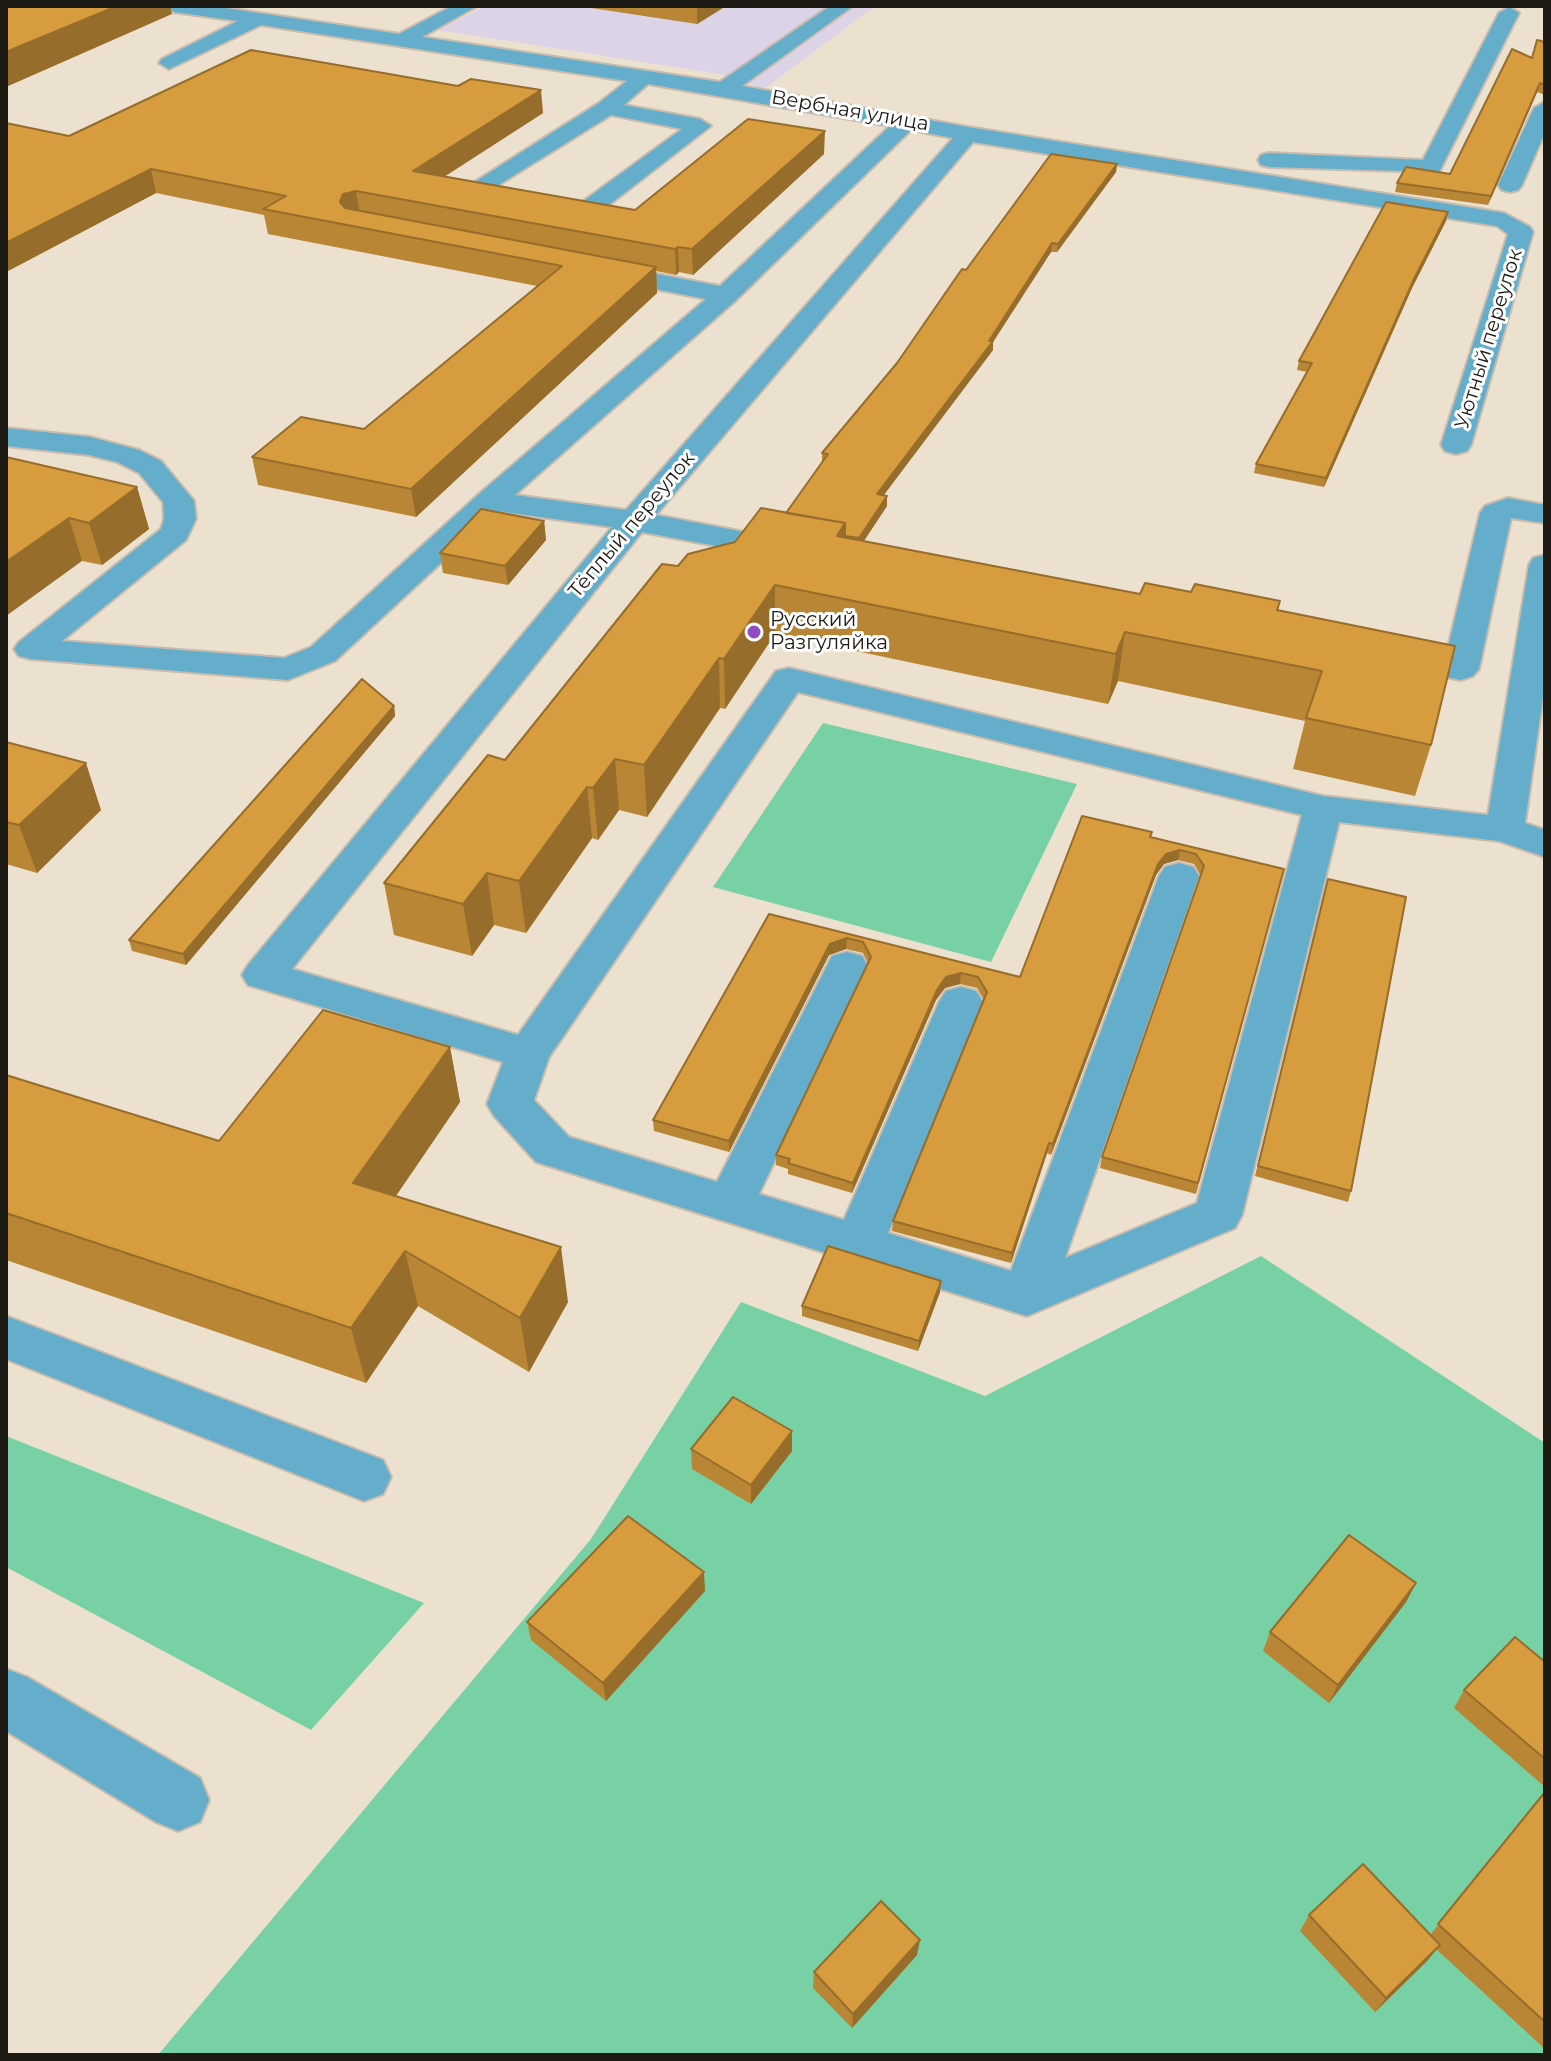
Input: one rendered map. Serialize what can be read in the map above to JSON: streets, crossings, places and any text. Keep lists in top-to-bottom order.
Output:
{
  "streets": {
    "street": ["Вербная улица", "Уютный переулок", "Тёплый переулок"]
  },
  "crossings": [
    ["Вербная улица", "Уютный переулок"],
    ["Вербная улица", "Тёплый переулок"]
  ],
  "places": ["Русский Разгуляйка"]
}
